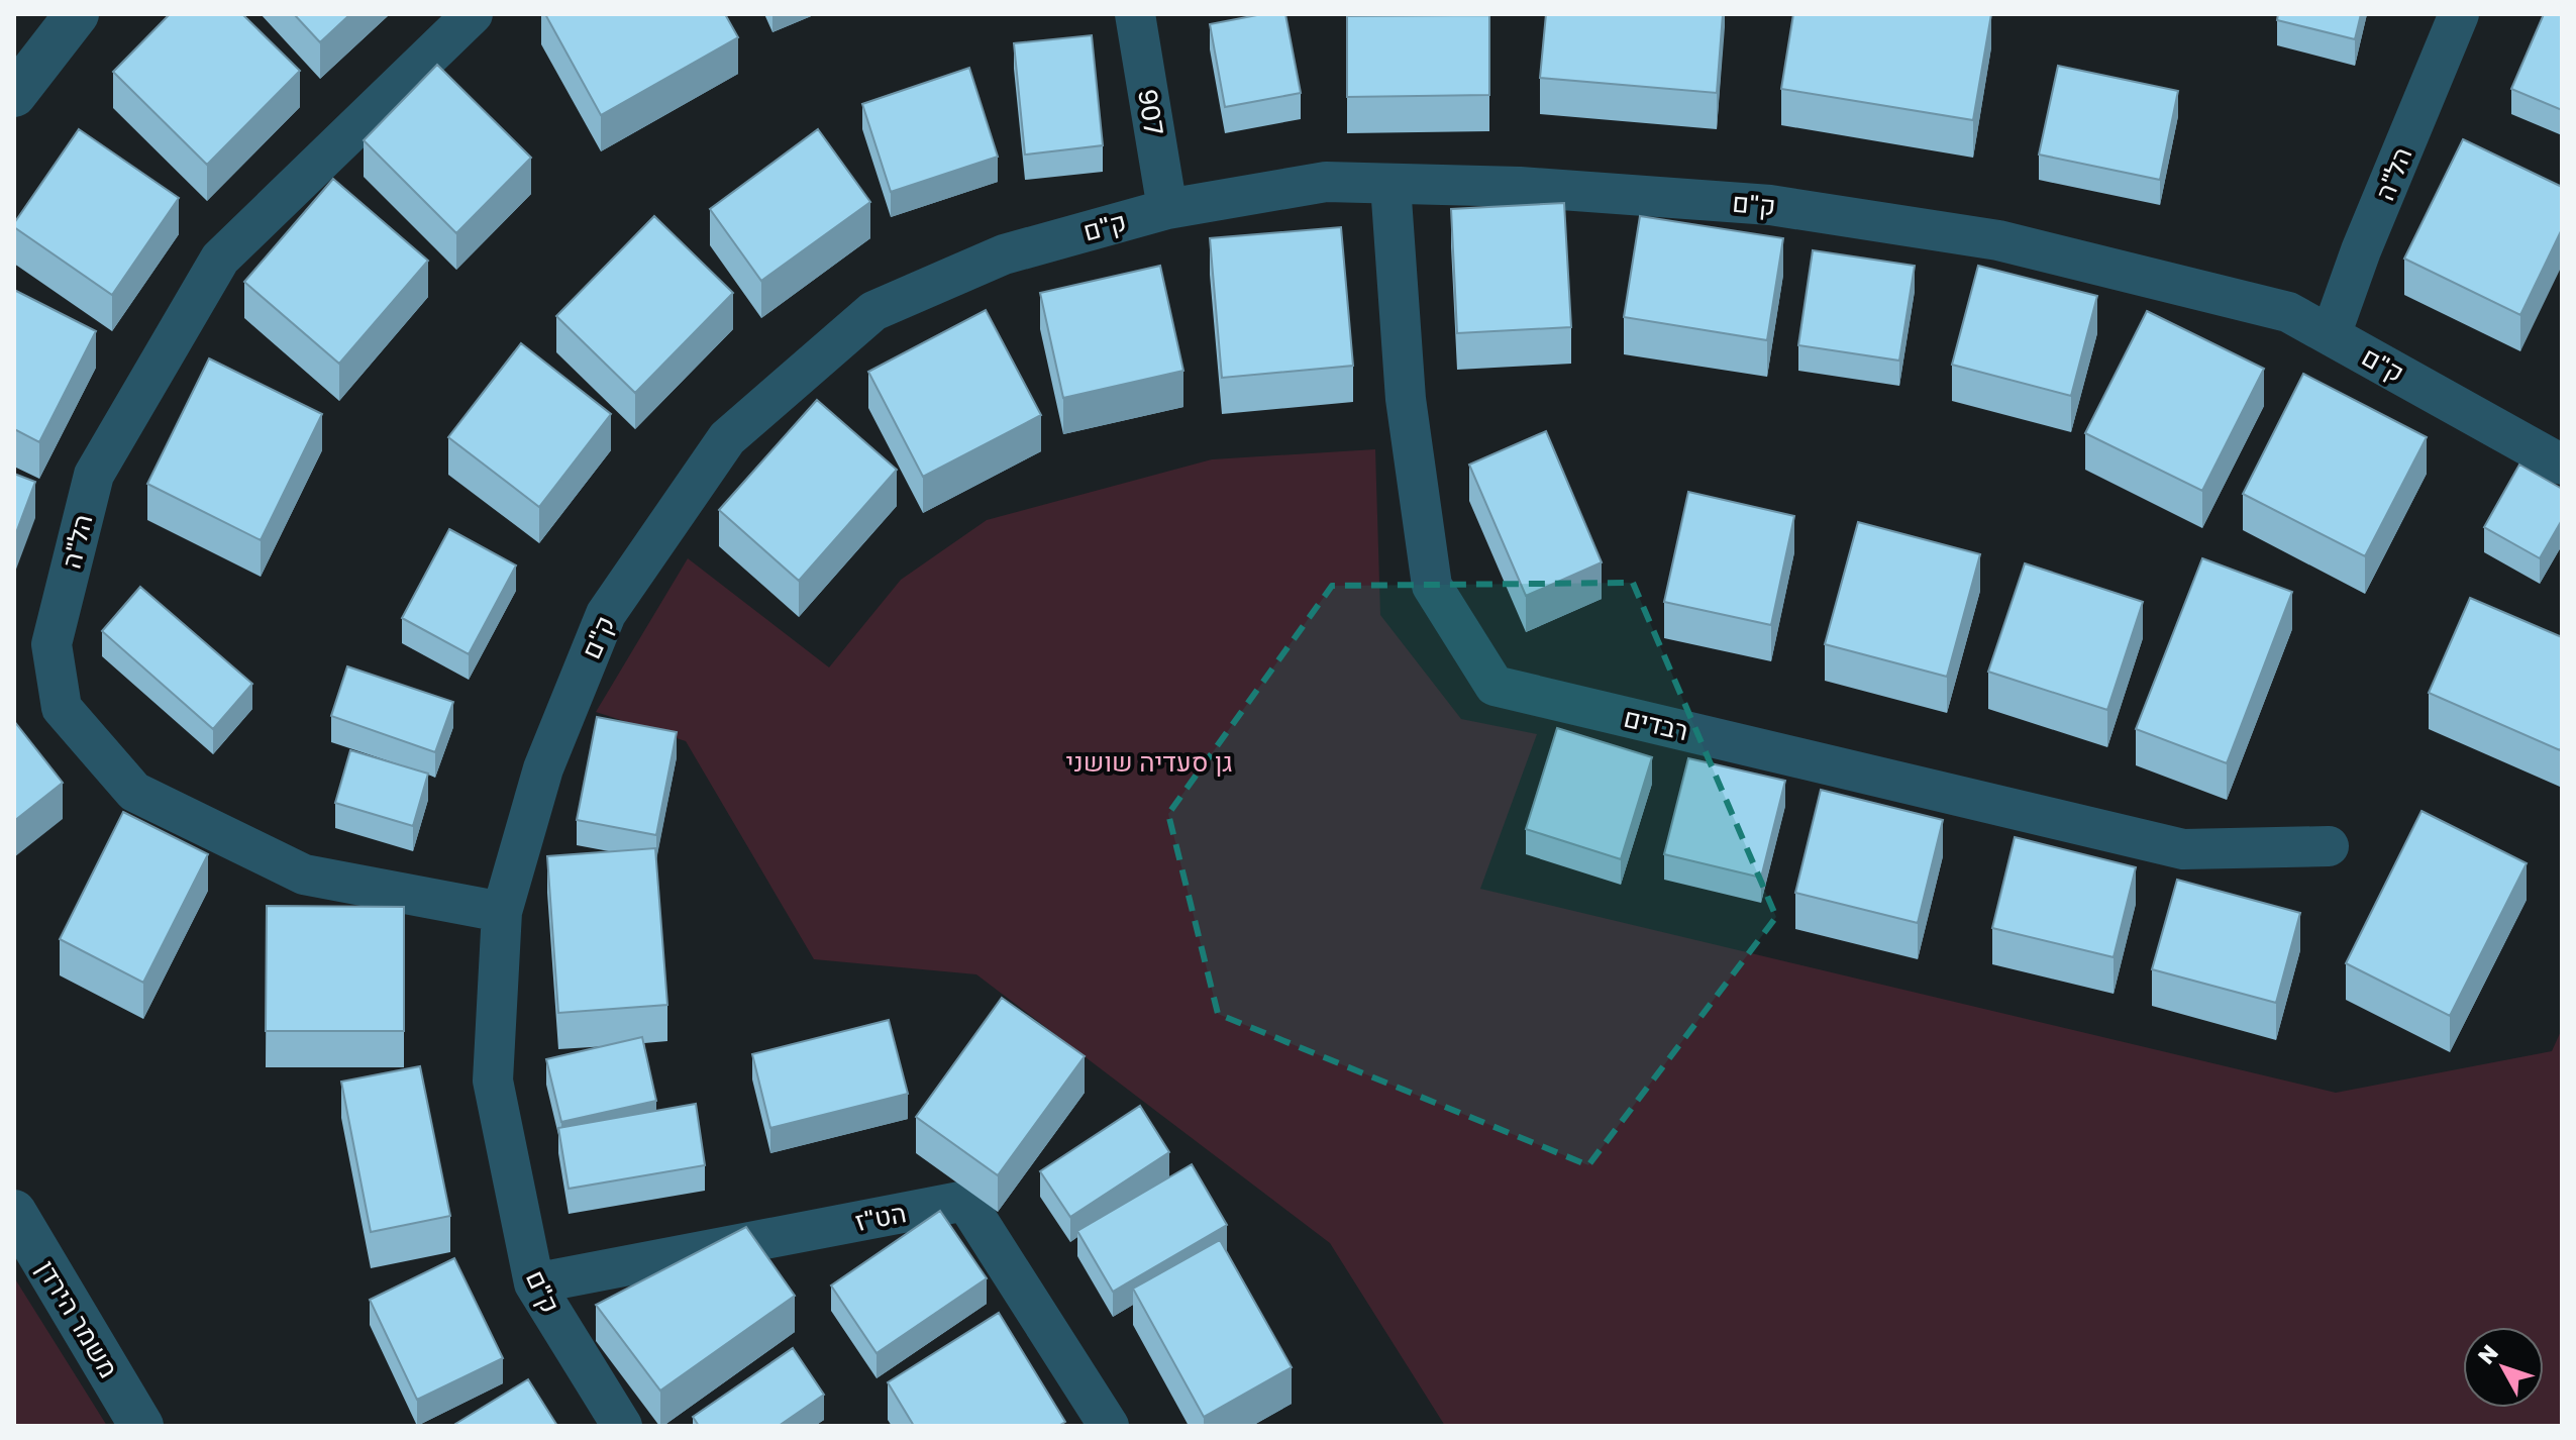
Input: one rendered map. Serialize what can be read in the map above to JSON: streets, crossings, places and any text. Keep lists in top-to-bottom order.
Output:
{
  "streets": {
    "street": [
      "907",
      "הל\"ה",
      "ק\"ם",
      "רבדים",
      "הט\"ז",
      "משמר הירדן"
    ]
  },
  "crossings": [
    ["907", "ק\"ם"],
    ["הל\"ה", "ק\"ם"],
    ["ק\"ם", "רבדים"],
    ["ק\"ם", "הט\"ז"]
  ],
  "parks": ["גן סעדיה שושני"],
  "north": "top left"
}
